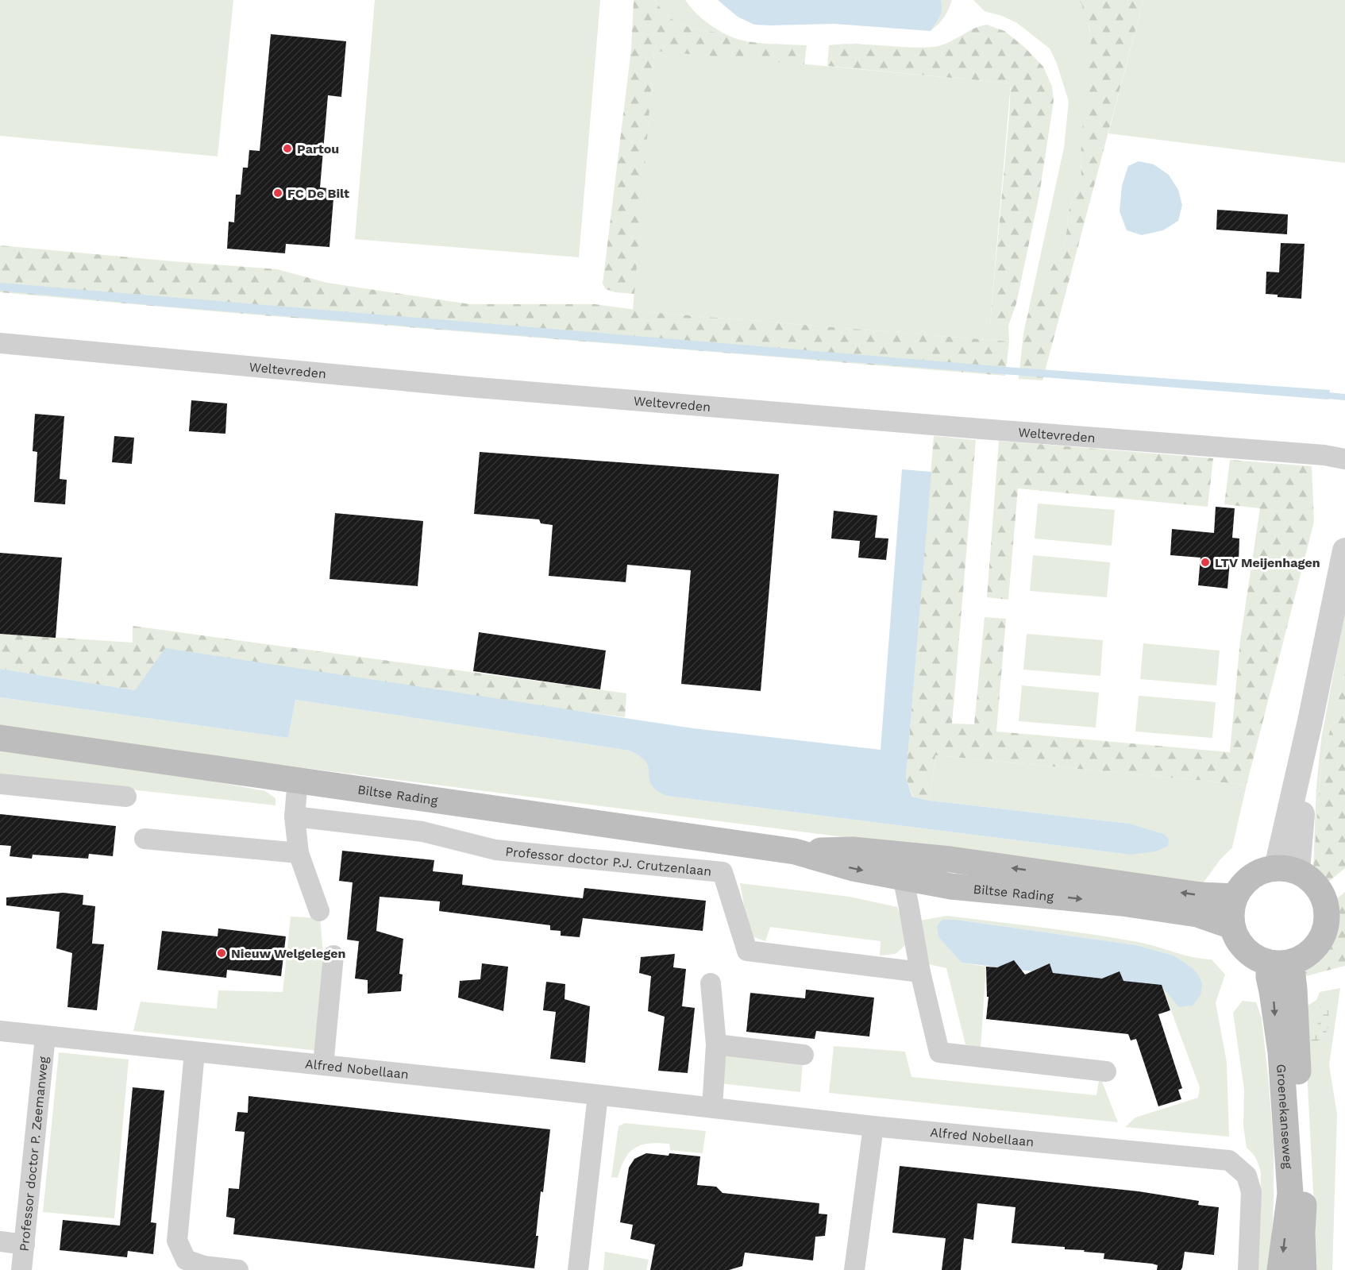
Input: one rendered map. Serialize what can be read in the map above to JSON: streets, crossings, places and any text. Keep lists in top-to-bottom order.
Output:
{
  "streets": {
    "main road": ["Biltse Rading", "Groenekanseweg"],
    "street": [
      "Weltevreden",
      "Professor doctor P.J. Crutzenlaan",
      "Alfred Nobellaan",
      "Professor doctor P. Zeemanweg"
    ]
  },
  "crossings": [
    ["Biltse Rading", "Groenekanseweg"],
    ["Alfred Nobellaan", "Professor doctor P. Zeemanweg"]
  ],
  "places": [
    "Partou",
    "FC De Bilt",
    "LTV Meijenhagen",
    "Nieuw Welgelegen"
  ]
}
